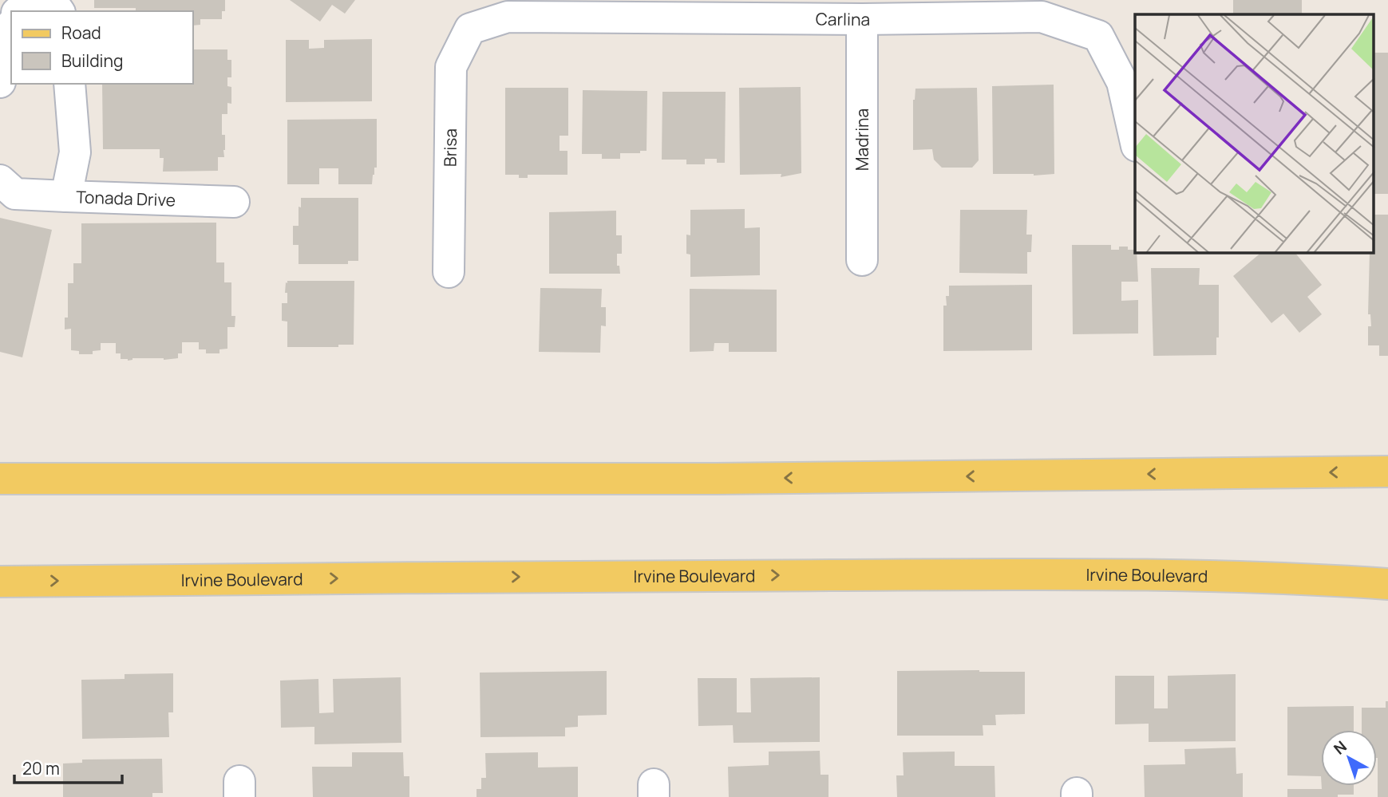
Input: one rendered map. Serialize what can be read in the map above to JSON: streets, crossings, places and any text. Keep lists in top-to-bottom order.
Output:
{
  "streets": {
    "main road": ["Irvine Boulevard"],
    "street": [
      "Carlina",
      "Madrina",
      "Brisa",
      "Tonada Drive"
    ]
  },
  "crossings": [
    ["Carlina", "Madrina"],
    ["Carlina", "Brisa"]
  ],
  "legend": ["Road", "Building"],
  "scale_bar": "20 m",
  "north": "top left"
}
